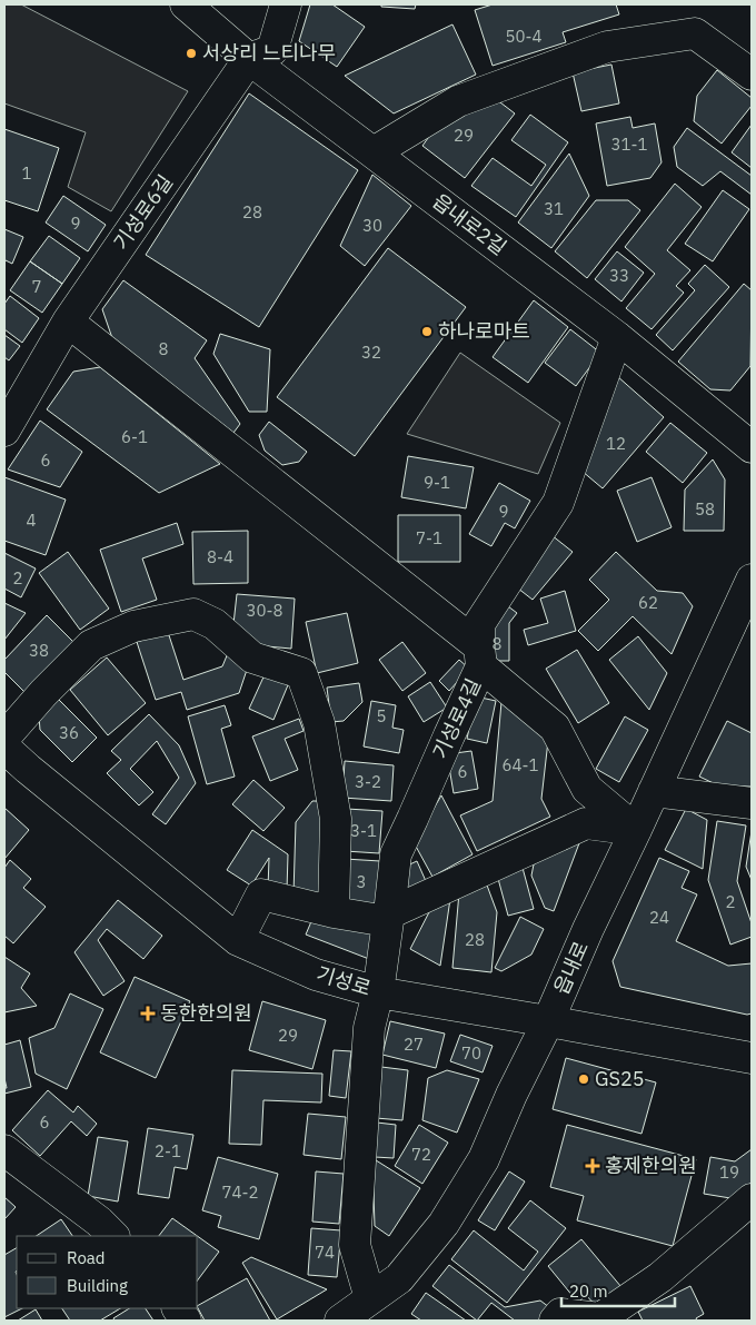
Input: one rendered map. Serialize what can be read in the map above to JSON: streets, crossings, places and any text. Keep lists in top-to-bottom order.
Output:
{
  "streets": {
    "street": [
      "기성로6길",
      "읍내로2길",
      "기성로4길",
      "읍내로",
      "기성로"
    ]
  },
  "crossings": [
    ["기성로6길", "읍내로2길"],
    ["읍내로2길", "기성로4길"],
    ["기성로4길", "읍내로"],
    ["기성로4길", "기성로"],
    ["읍내로", "기성로"]
  ],
  "places": {
    "other": ["서상리 느티나무", "하나로마트", "GS25"],
    "health": ["동한한의원", "홍제한의원"]
  },
  "house_numbers": [
    "50-4",
    "29",
    "31-1",
    "1",
    "31",
    "28",
    "9",
    "30",
    "33",
    "7",
    "8",
    "32",
    "6-1",
    "12",
    "6",
    "9-1",
    "58",
    "9",
    "4",
    "7-1",
    "8-4",
    "2",
    "62",
    "30-8",
    "8",
    "38",
    "5",
    "36",
    "64-1",
    "6",
    "3-2",
    "3-1",
    "3",
    "2",
    "24",
    "28",
    "29",
    "27",
    "70",
    "6",
    "2-1",
    "72",
    "19",
    "74-2",
    "74"
  ],
  "legend": ["Road", "Building"],
  "scale_bar": "20 m"
}
